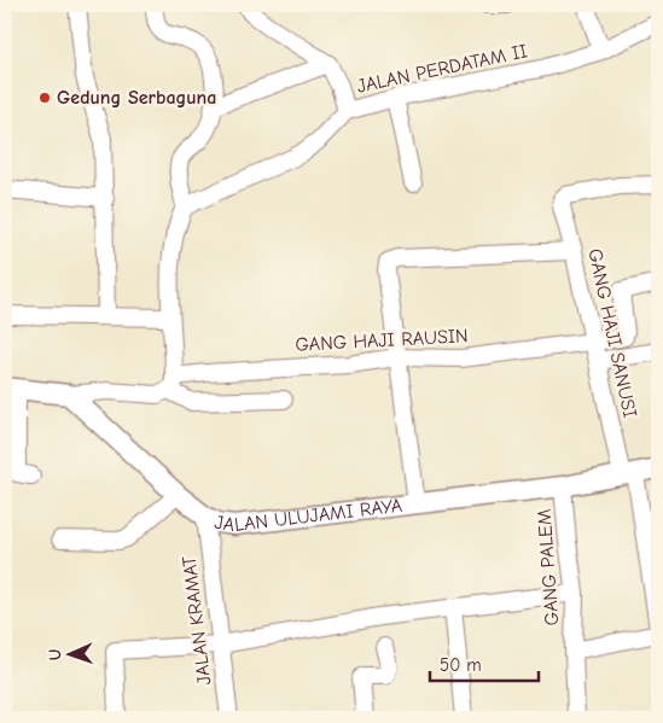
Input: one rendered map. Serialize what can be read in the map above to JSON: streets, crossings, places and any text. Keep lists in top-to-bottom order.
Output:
{
  "streets": {
    "street": [
      "JALAN PERDATAM II",
      "GANG HAJI SANUSI",
      "GANG HAJI RAUSIN",
      "JALAN ULUJAMI RAYA",
      "GANG PALEM",
      "JALAN KRAMAT"
    ]
  },
  "crossings": [
    ["GANG HAJI SANUSI", "GANG HAJI RAUSIN"],
    ["GANG HAJI SANUSI", "JALAN ULUJAMI RAYA"],
    ["JALAN ULUJAMI RAYA", "GANG PALEM"],
    ["JALAN ULUJAMI RAYA", "JALAN KRAMAT"]
  ],
  "places": ["Gedung Serbaguna"],
  "scale_bar": "50 m",
  "north": "left"
}
